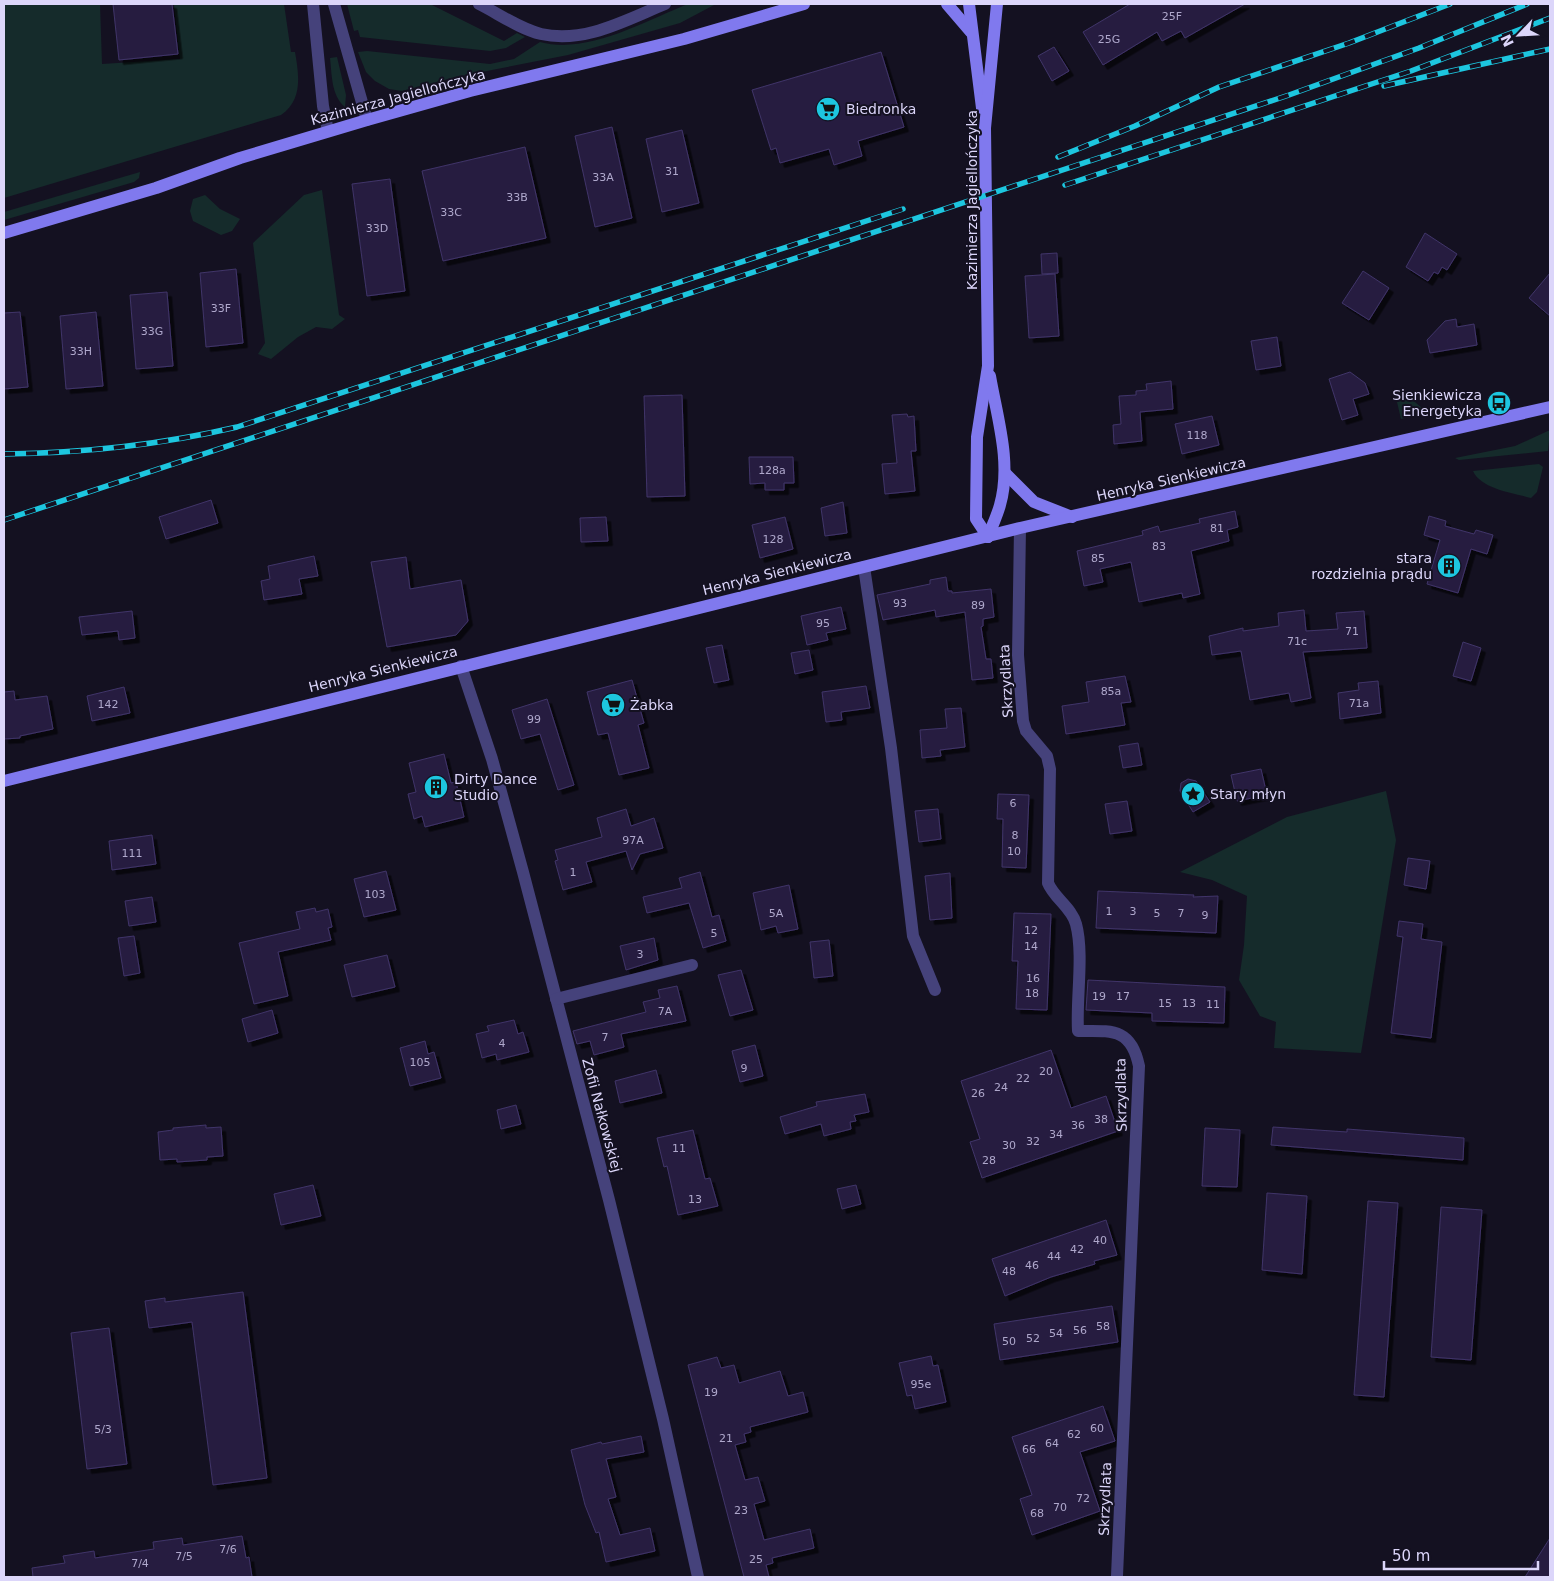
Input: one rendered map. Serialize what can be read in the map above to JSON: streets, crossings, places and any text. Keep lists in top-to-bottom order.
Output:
{
  "streets": {
    "street": [
      "Kazimierza Jagiellończyka",
      "Henryka Sienkiewicza",
      "Skrzydlata",
      "Zofii Nałkowskiej"
    ]
  },
  "crossings": [
    ["Kazimierza Jagiellończyka", "Henryka Sienkiewicza"],
    ["Henryka Sienkiewicza", "Skrzydlata"],
    ["Henryka Sienkiewicza", "Zofii Nałkowskiej"]
  ],
  "places": {
    "supermarket": ["Biedronka", "Żabka"],
    "bus stop": ["Sienkiewicza Energetyka"],
    "building": ["stara rozdzielnia prądu", "Dirty Dance Studio"],
    "place": ["Stary młyn"]
  },
  "house_numbers": [
    "25F",
    "25G",
    "31",
    "33A",
    "33B",
    "33C",
    "33D",
    "33F",
    "33G",
    "33H",
    "118",
    "128a",
    "81",
    "128",
    "83",
    "85",
    "93",
    "89",
    "95",
    "71",
    "71c",
    "85a",
    "71a",
    "142",
    "99",
    "6",
    "8",
    "97A",
    "10",
    "111",
    "1",
    "103",
    "1",
    "3",
    "5A",
    "5",
    "7",
    "9",
    "12",
    "5",
    "14",
    "3",
    "16",
    "18",
    "19",
    "17",
    "15",
    "13",
    "11",
    "7A",
    "7",
    "4",
    "105",
    "9",
    "20",
    "22",
    "24",
    "26",
    "38",
    "36",
    "34",
    "32",
    "30",
    "11",
    "28",
    "13",
    "40",
    "42",
    "44",
    "46",
    "48",
    "58",
    "56",
    "54",
    "52",
    "50",
    "95e",
    "19",
    "60",
    "5/3",
    "62",
    "21",
    "64",
    "66",
    "72",
    "70",
    "23",
    "68",
    "7/6",
    "7/5",
    "25",
    "7/4"
  ],
  "scale_bar": "50 m",
  "north": "bottom left"
}
